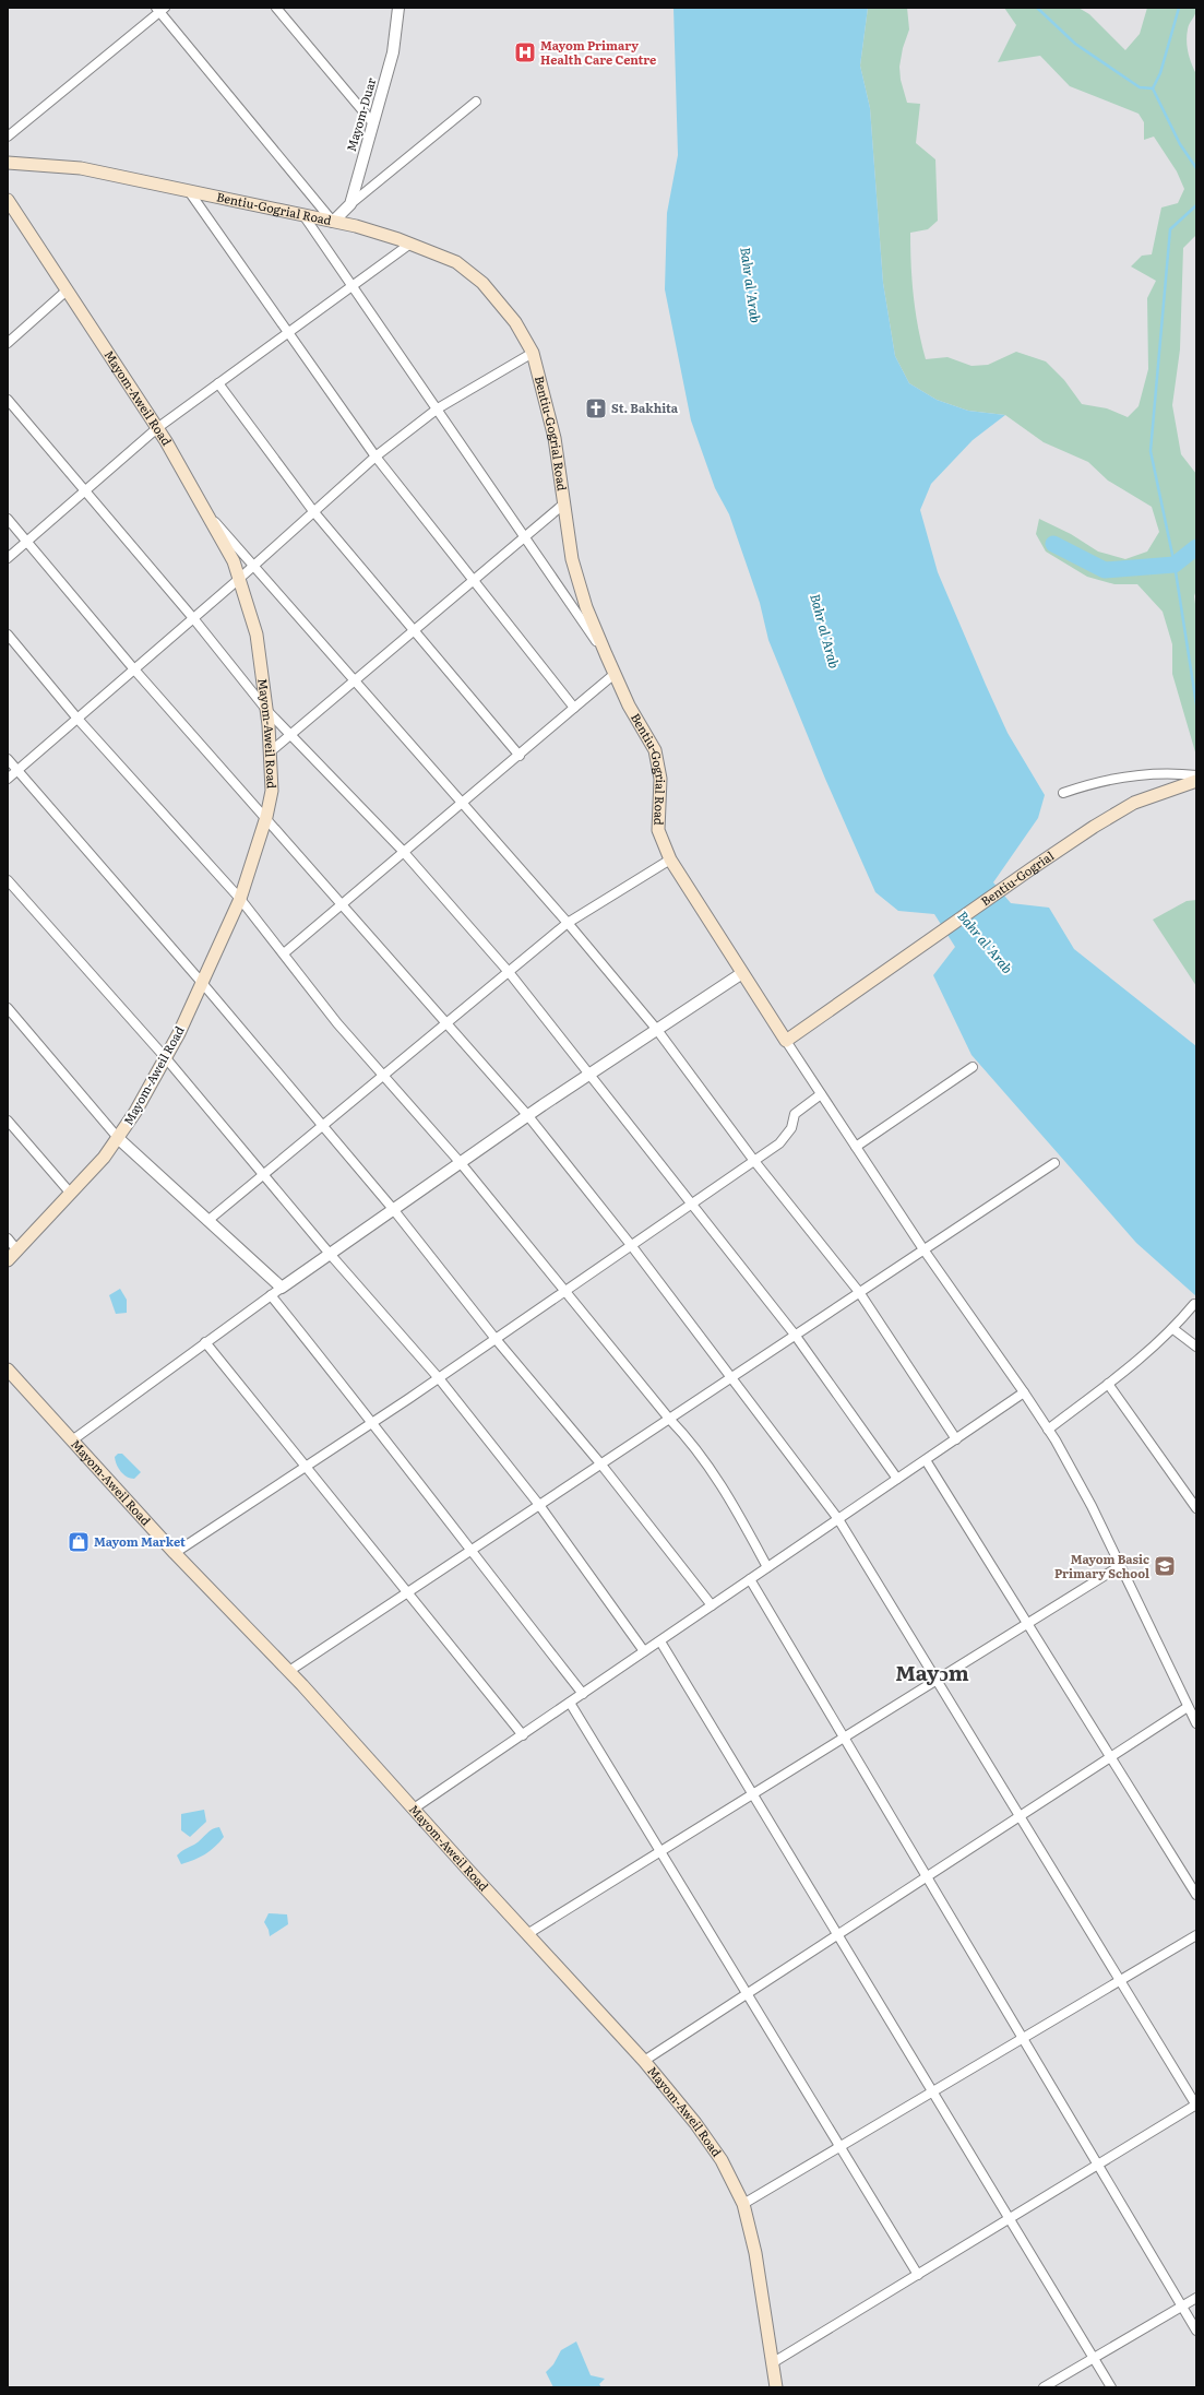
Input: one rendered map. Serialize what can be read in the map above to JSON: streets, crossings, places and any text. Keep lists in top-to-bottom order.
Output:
{
  "streets": {
    "main road": ["Bentiu-Gogrial Road", "Mayom-Aweil Road", "Bentiu-Gogrial"],
    "street": ["Mayom-Duar"]
  },
  "crossings": [
    ["Mayom-Duar", "Bentiu-Gogrial Road"],
    ["Bentiu-Gogrial Road", "Bentiu-Gogrial"]
  ],
  "districts": ["Mayɔm"],
  "water": ["Bahr al 'Arab"],
  "places": {
    "hospital": ["Mayom Primary Health Care Centre"],
    "church": ["St. Bakhita"],
    "shop": ["Mayom Market"],
    "school or university": ["Mayom Basic Primary School"]
  }
}
